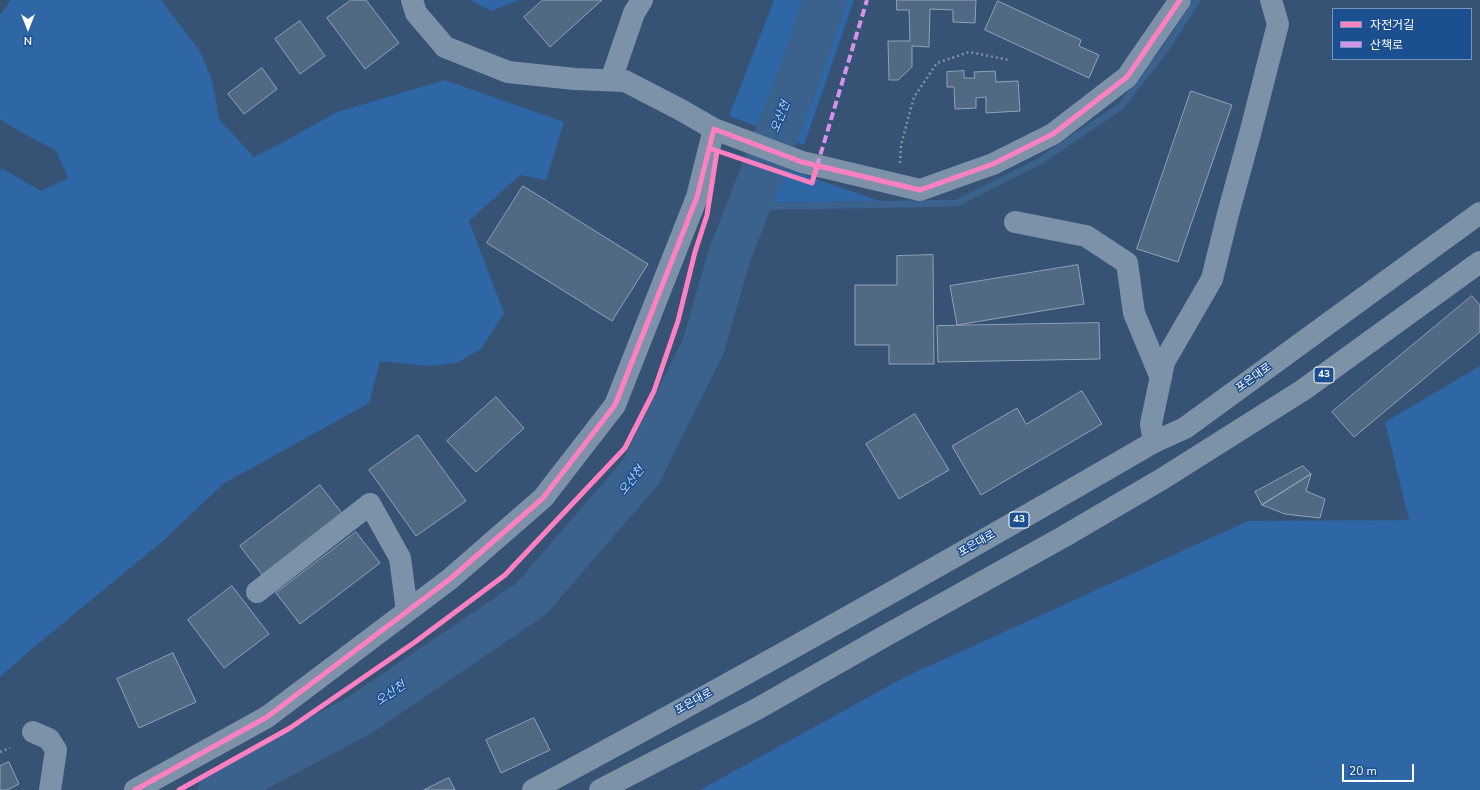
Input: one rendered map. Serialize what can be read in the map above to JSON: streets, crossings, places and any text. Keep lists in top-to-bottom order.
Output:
{
  "streets": {
    "highway": ["43", "포은대로"]
  },
  "water": ["오산천"],
  "legend": ["자전거길", "산책로"],
  "scale_bar": "20 m",
  "north": "bottom"
}
